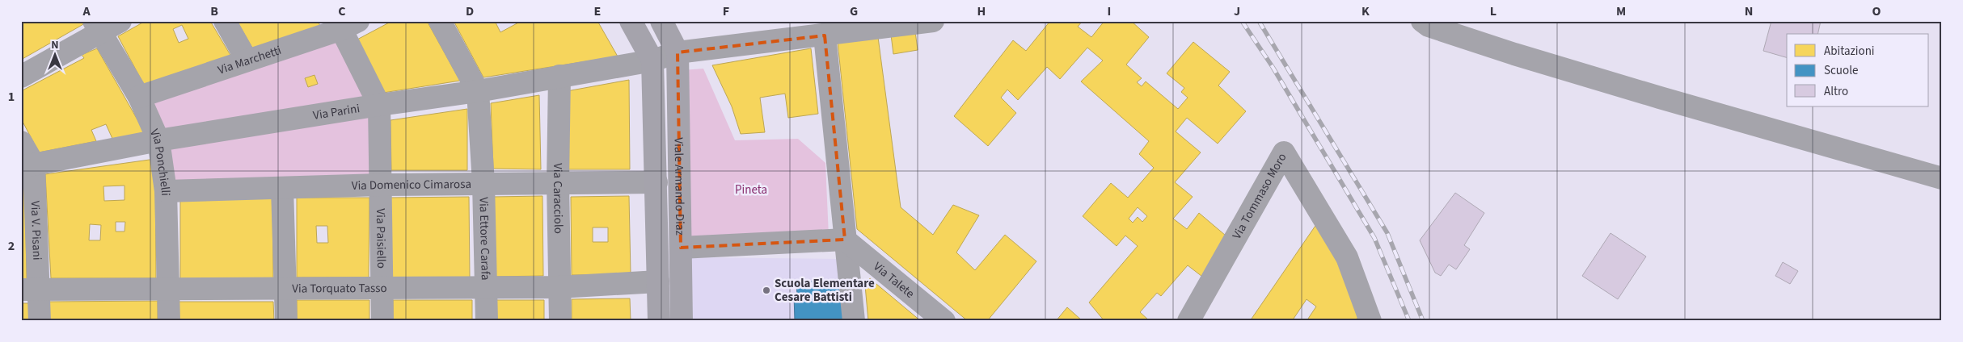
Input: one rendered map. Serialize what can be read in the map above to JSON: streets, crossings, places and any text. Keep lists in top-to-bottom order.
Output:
{
  "streets": {
    "main road": ["Viale Armando Diaz"],
    "street": [
      "Via Marchetti",
      "Via Parini",
      "Via Ponchielli",
      "Via Domenico Cimarosa",
      "Via Caracciolo",
      "Via Tommaso Moro",
      "Via V. Pisani",
      "Via Paisiello",
      "Via Ettore Carafa",
      "Via Talete",
      "Via Torquato Tasso"
    ]
  },
  "crossings": [
    ["Via Marchetti", "Via Ponchielli"],
    ["Via Marchetti", "Via Paisiello"],
    ["Via Parini", "Via Ponchielli"],
    ["Via Parini", "Viale Armando Diaz"],
    ["Via Parini", "Via Caracciolo"],
    ["Via Parini", "Via V. Pisani"],
    ["Via Parini", "Via Paisiello"],
    ["Via Parini", "Via Ettore Carafa"],
    ["Via Ponchielli", "Via Domenico Cimarosa"],
    ["Via Ponchielli", "Via Torquato Tasso"],
    ["Via Domenico Cimarosa", "Via Caracciolo"],
    ["Via Domenico Cimarosa", "Via Paisiello"],
    ["Via Domenico Cimarosa", "Via Ettore Carafa"],
    ["Via Caracciolo", "Via Torquato Tasso"],
    ["Via V. Pisani", "Via Torquato Tasso"],
    ["Via Paisiello", "Via Torquato Tasso"],
    ["Via Ettore Carafa", "Via Torquato Tasso"]
  ],
  "parks": ["Pineta"],
  "places": ["Scuola Elementare Cesare Battisti"],
  "legend": ["Abitazioni", "Scuole", "Altro"],
  "north": "top",
  "grid": {
    "columns": [
      "A",
      "B",
      "C",
      "D",
      "E",
      "F",
      "G",
      "H",
      "I",
      "J",
      "K",
      "L",
      "M",
      "N",
      "O"
    ],
    "rows": ["1", "2"]
  }
}
